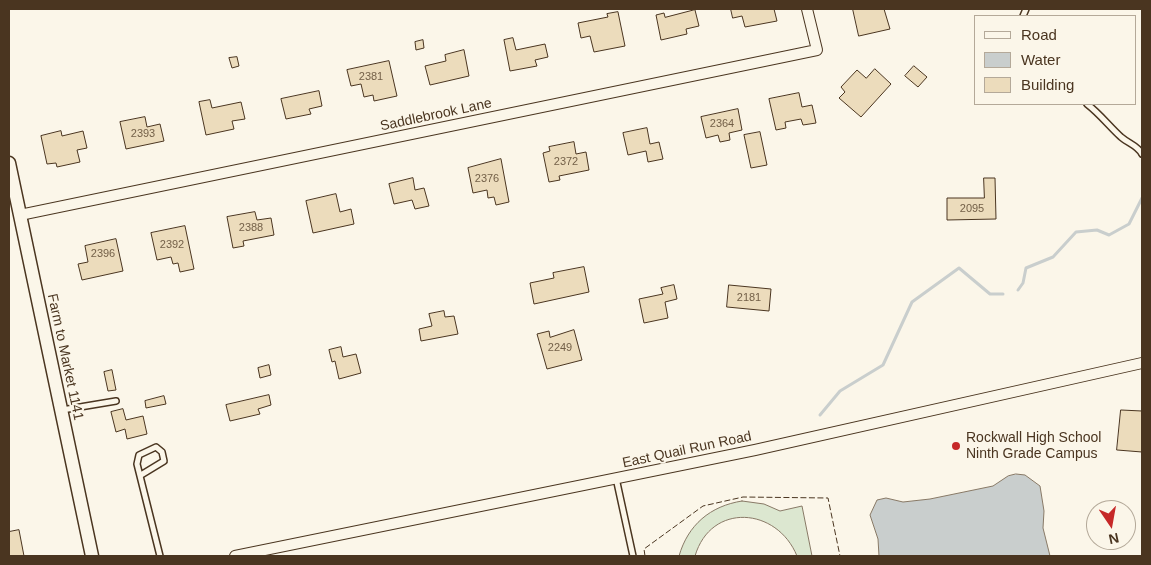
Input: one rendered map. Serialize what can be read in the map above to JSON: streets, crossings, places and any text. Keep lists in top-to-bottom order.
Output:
{
  "streets": {
    "street": ["Saddlebrook Lane", "Farm to Market 1141", "East Quail Run Road"]
  },
  "crossings": [
    ["Saddlebrook Lane", "Farm to Market 1141"]
  ],
  "places": ["Rockwall High School Ninth Grade Campus"],
  "house_numbers": [
    "2381",
    "2364",
    "2393",
    "2372",
    "2376",
    "2095",
    "2388",
    "2392",
    "2396",
    "2181",
    "2249"
  ],
  "legend": ["Road", "Water", "Building"],
  "north": "bottom"
}
